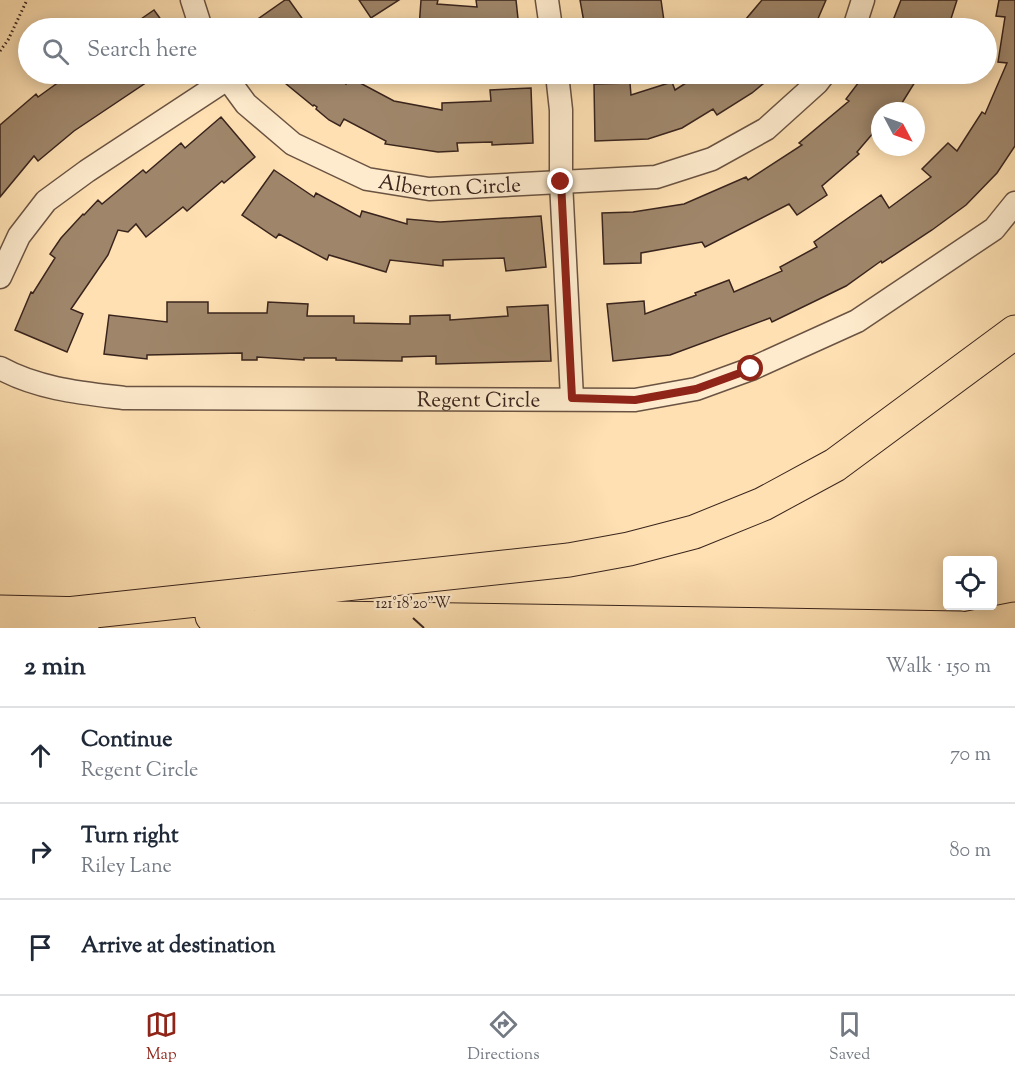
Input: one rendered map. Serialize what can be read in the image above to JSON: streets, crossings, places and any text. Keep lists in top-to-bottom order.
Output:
{
  "streets": {
    "street": ["Alberton Circle", "Regent Circle"]
  },
  "north": "bottom right",
  "page": {
    "search": "Search here",
    "heading": ["2 min", "Walk · 150 m"],
    "list": [
      ["Continue", "Regent Circle", "70 m"],
      ["Turn right", "Riley Lane", "80 m"],
      "Arrive at destination"
    ],
    "nav": ["Map", "Directions", "Saved"]
  },
  "coordinates": ["121°18'20\"W"]
}
